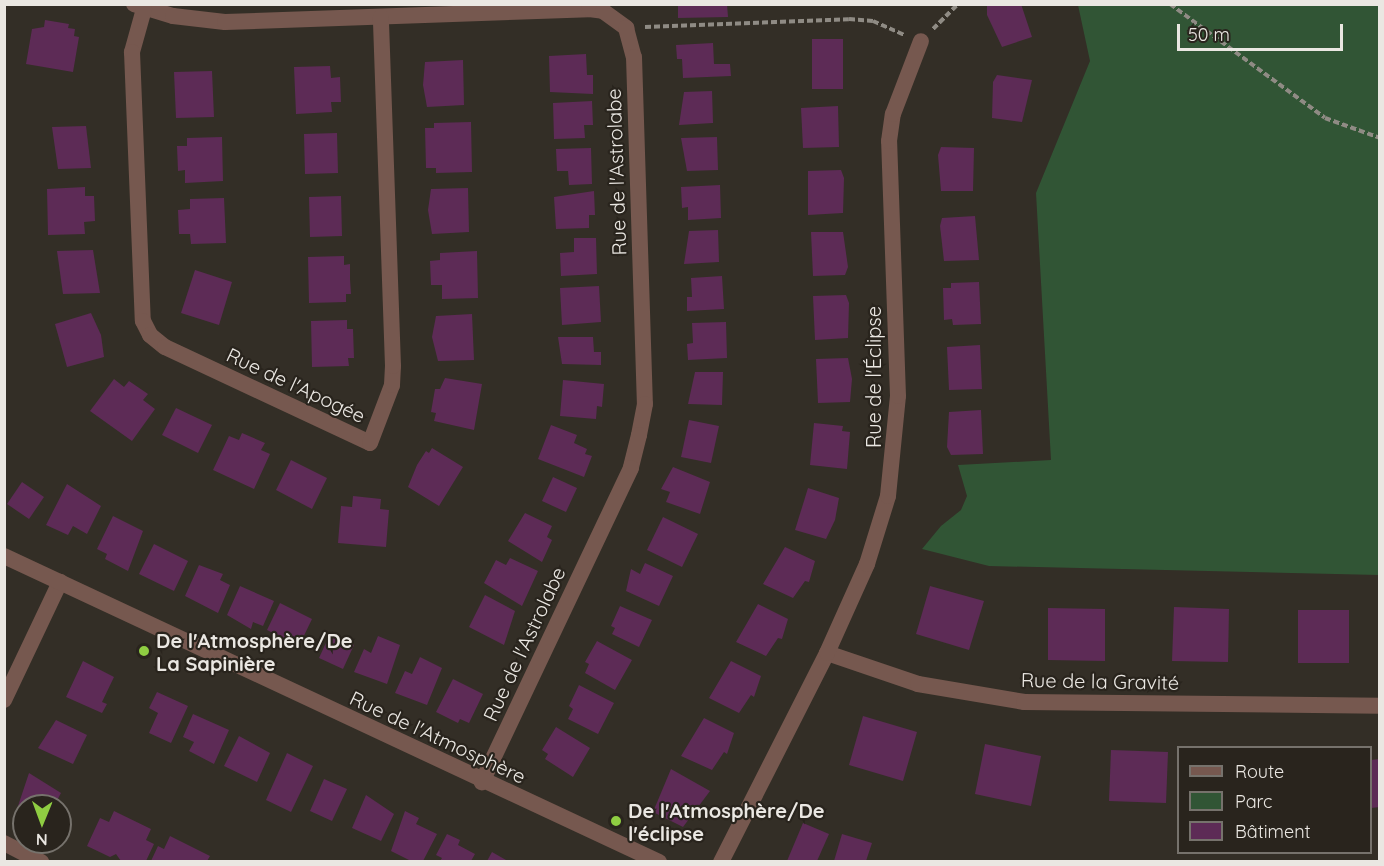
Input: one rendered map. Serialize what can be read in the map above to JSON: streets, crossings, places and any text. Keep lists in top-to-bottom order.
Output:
{
  "streets": {
    "street": [
      "Rue de l'Astrolabe",
      "Rue de l'Éclipse",
      "Rue de l'Apogée",
      "Rue de la Gravité",
      "Rue de l'Atmosphère"
    ]
  },
  "crossings": [
    ["Rue de l'Astrolabe", "Rue de l'Atmosphère"],
    ["Rue de l'Éclipse", "Rue de la Gravité"]
  ],
  "places": ["De l'Atmosphère/De La Sapinière", "De l'Atmosphère/De l'éclipse"],
  "legend": ["Route", "Parc", "Bâtiment"],
  "scale_bar": "50 m",
  "north": "bottom"
}
